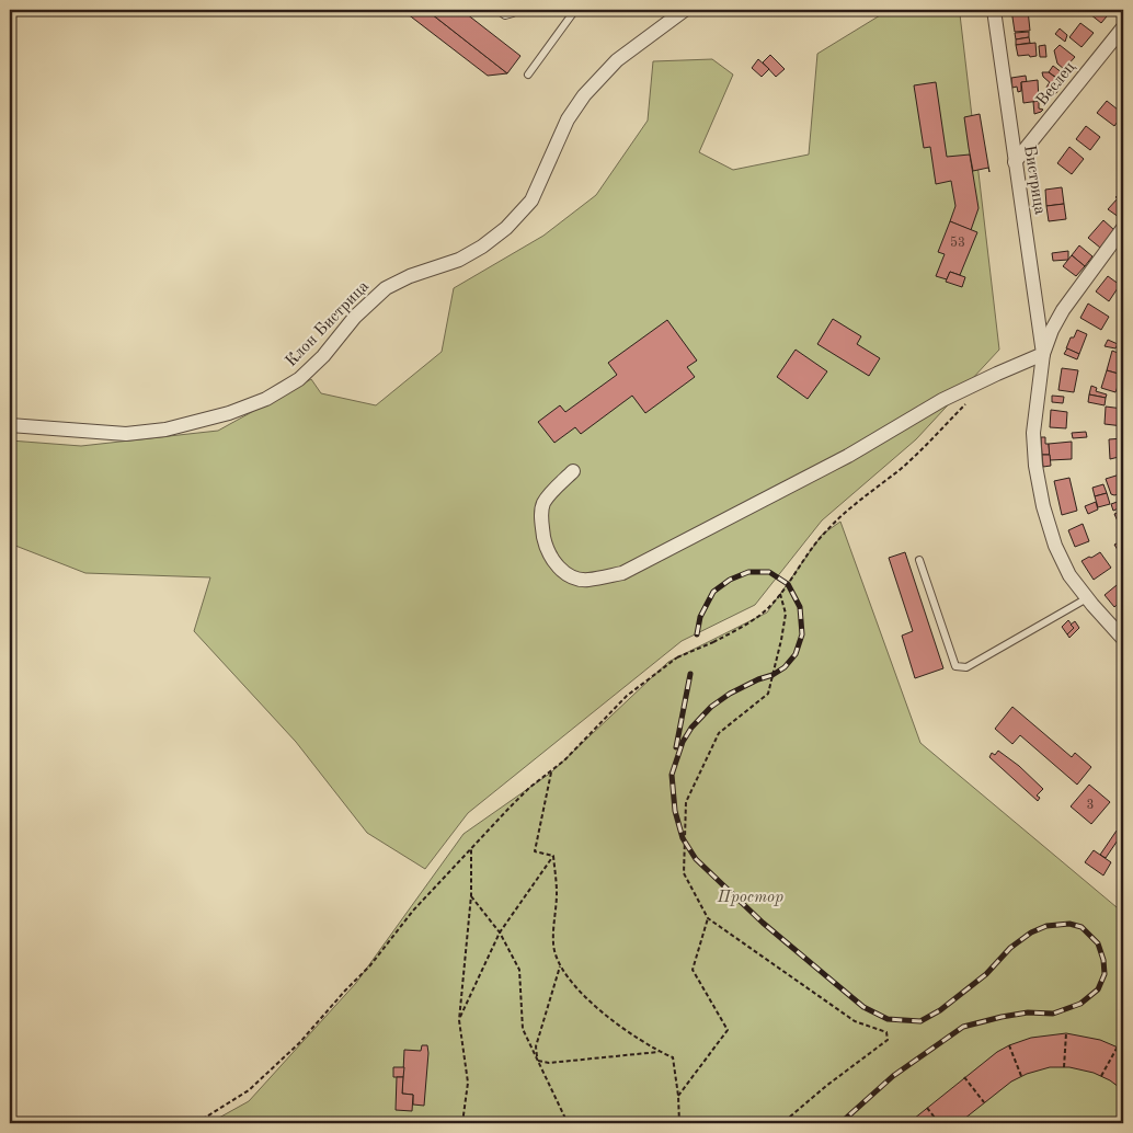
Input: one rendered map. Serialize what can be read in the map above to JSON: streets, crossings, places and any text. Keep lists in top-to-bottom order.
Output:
{
  "streets": {
    "street": ["Веслец", "Бистрица", "Клон Бистрица"]
  },
  "crossings": [
    ["Веслец", "Бистрица"]
  ],
  "parks": ["Простор"],
  "house_numbers": ["53", "3"]
}
